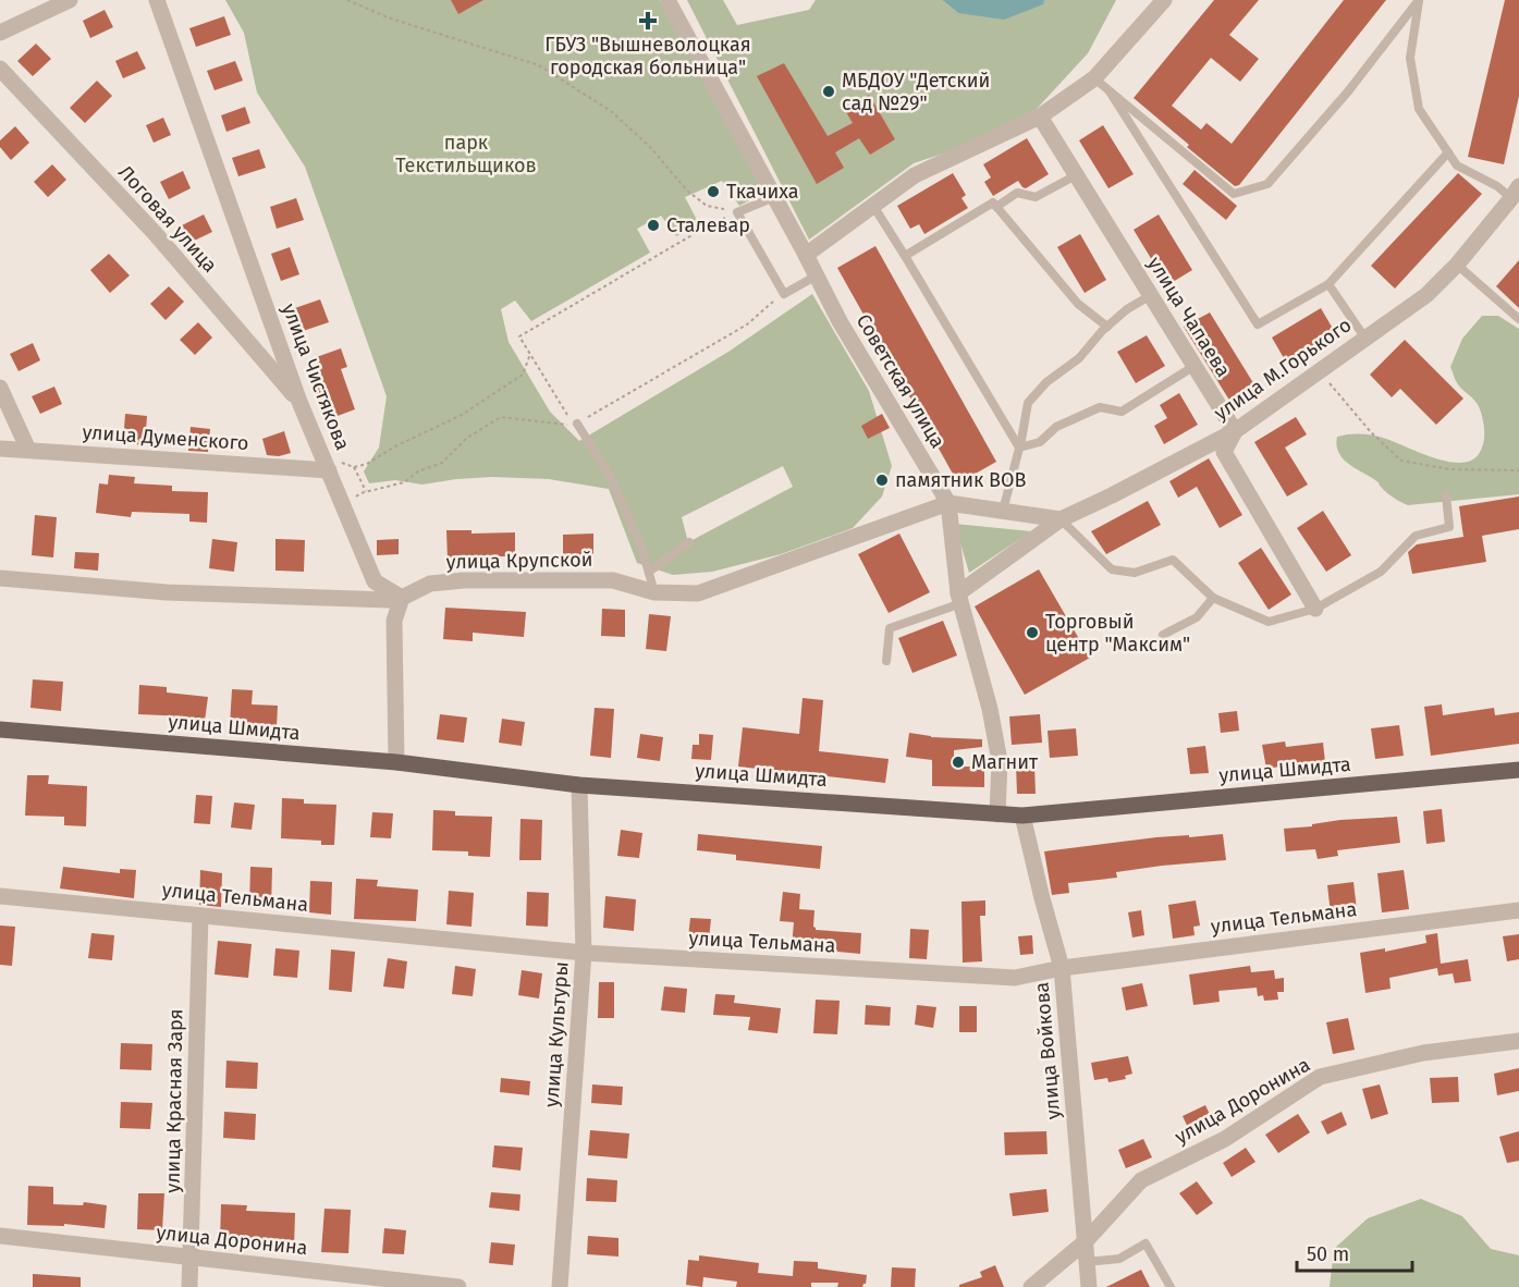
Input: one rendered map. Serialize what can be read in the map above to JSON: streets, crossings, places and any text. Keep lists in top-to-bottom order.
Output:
{
  "streets": {
    "main road": ["улица Шмидта"],
    "street": [
      "Логовая улица",
      "улица Чапаева",
      "улица М.Горького",
      "улица Чистякова",
      "Советская улица",
      "улица Думенского",
      "улица Крупской",
      "улица Тельмана",
      "улица Культуры",
      "улица Войкова",
      "улица Красная Заря",
      "улица Доронина"
    ]
  },
  "crossings": [
    ["Логовая улица", "улица Чистякова"],
    ["улица Чапаева", "улица М.Горького"],
    ["улица М.Горького", "Советская улица"],
    ["улица Чистякова", "улица Думенского"],
    ["улица Чистякова", "улица Крупской"],
    ["Советская улица", "улица Крупской"],
    ["Советская улица", "улица Шмидта"],
    ["улица Шмидта", "улица Культуры"],
    ["улица Шмидта", "улица Войкова"],
    ["улица Тельмана", "улица Культуры"],
    ["улица Тельмана", "улица Войкова"],
    ["улица Тельмана", "улица Красная Заря"],
    ["улица Войкова", "улица Доронина"],
    ["улица Красная Заря", "улица Доронина"]
  ],
  "parks": ["парк Текстильщиков"],
  "places": {
    "health": ["ГБУЗ \"Вышневолоцкая городская больница\""],
    "other": [
      "МБДОУ \"Детский сад №29\"",
      "Ткачиха",
      "Сталевар",
      "памятник ВОВ",
      "Торговый центр \"Максим\"",
      "Магнит"
    ]
  },
  "scale_bar": "50 m"
}
